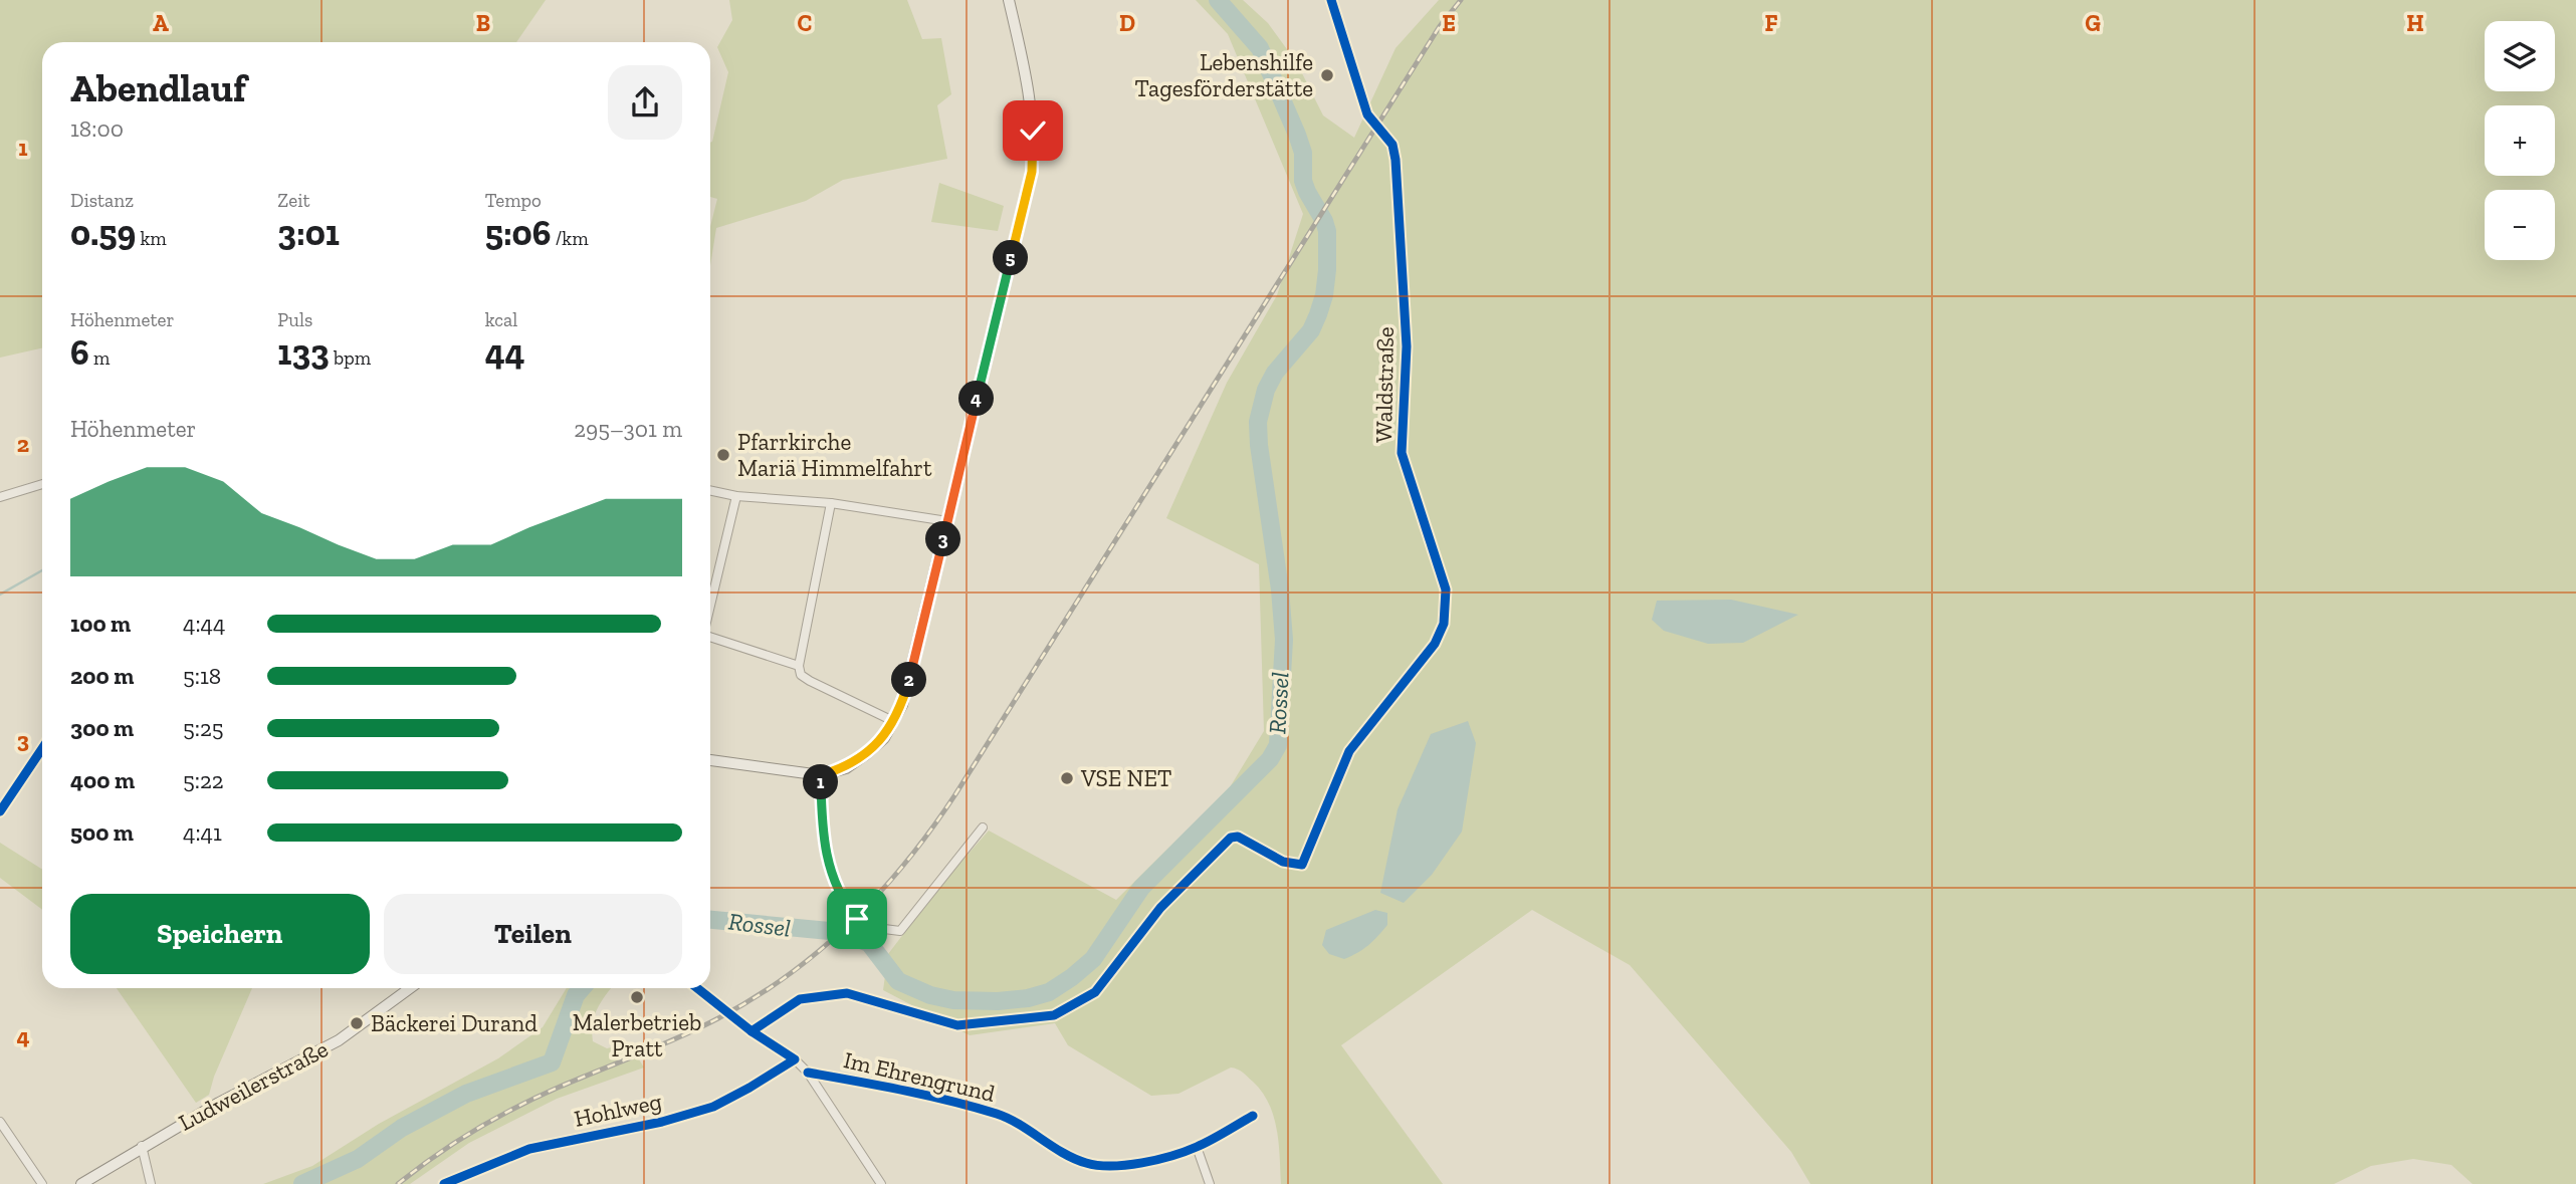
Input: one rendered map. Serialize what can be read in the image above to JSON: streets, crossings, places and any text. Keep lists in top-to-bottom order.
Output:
{
  "streets": {
    "main road": ["Ludweilerstraße"],
    "street": ["Waldstraße", "Im Ehrengrund", "Hohlweg"]
  },
  "water": ["Rossel"],
  "places": [
    "Lebenshilfe Tagesförderstätte",
    "Pfarrkirche Mariä Himmelfahrt",
    "VSE NET",
    "Malerbetrieb Pratt",
    "Bäckerei Durand"
  ],
  "page": {
    "map_buttons": ["+", "−"],
    "heading": ["Abendlauf", "18:00"],
    "stats": [
      ["Distanz", "0.59 km"],
      ["Zeit", "3:01"],
      ["Tempo", "5:06 /km"],
      ["Höhenmeter", "6 m"],
      ["Puls", "133 bpm"],
      ["kcal", "44"]
    ],
    "pins": [
      "5",
      "4",
      "3",
      "2",
      "1"
    ],
    "chart": ["Höhenmeter", "295–301 m"],
    "list": [
      {
        "name": "100 m",
        "note": "4:44"
      },
      {
        "name": "200 m",
        "note": "5:18"
      },
      {
        "name": "300 m",
        "note": "5:25"
      },
      {
        "name": "400 m",
        "note": "5:22"
      },
      {
        "name": "500 m",
        "note": "4:41"
      }
    ],
    "buttons": ["Speichern", "Teilen"]
  },
  "grid": {
    "columns": [
      "A",
      "B",
      "C",
      "D",
      "E",
      "F",
      "G",
      "H"
    ],
    "rows": [
      "1",
      "2",
      "3",
      "4"
    ]
  }
}
